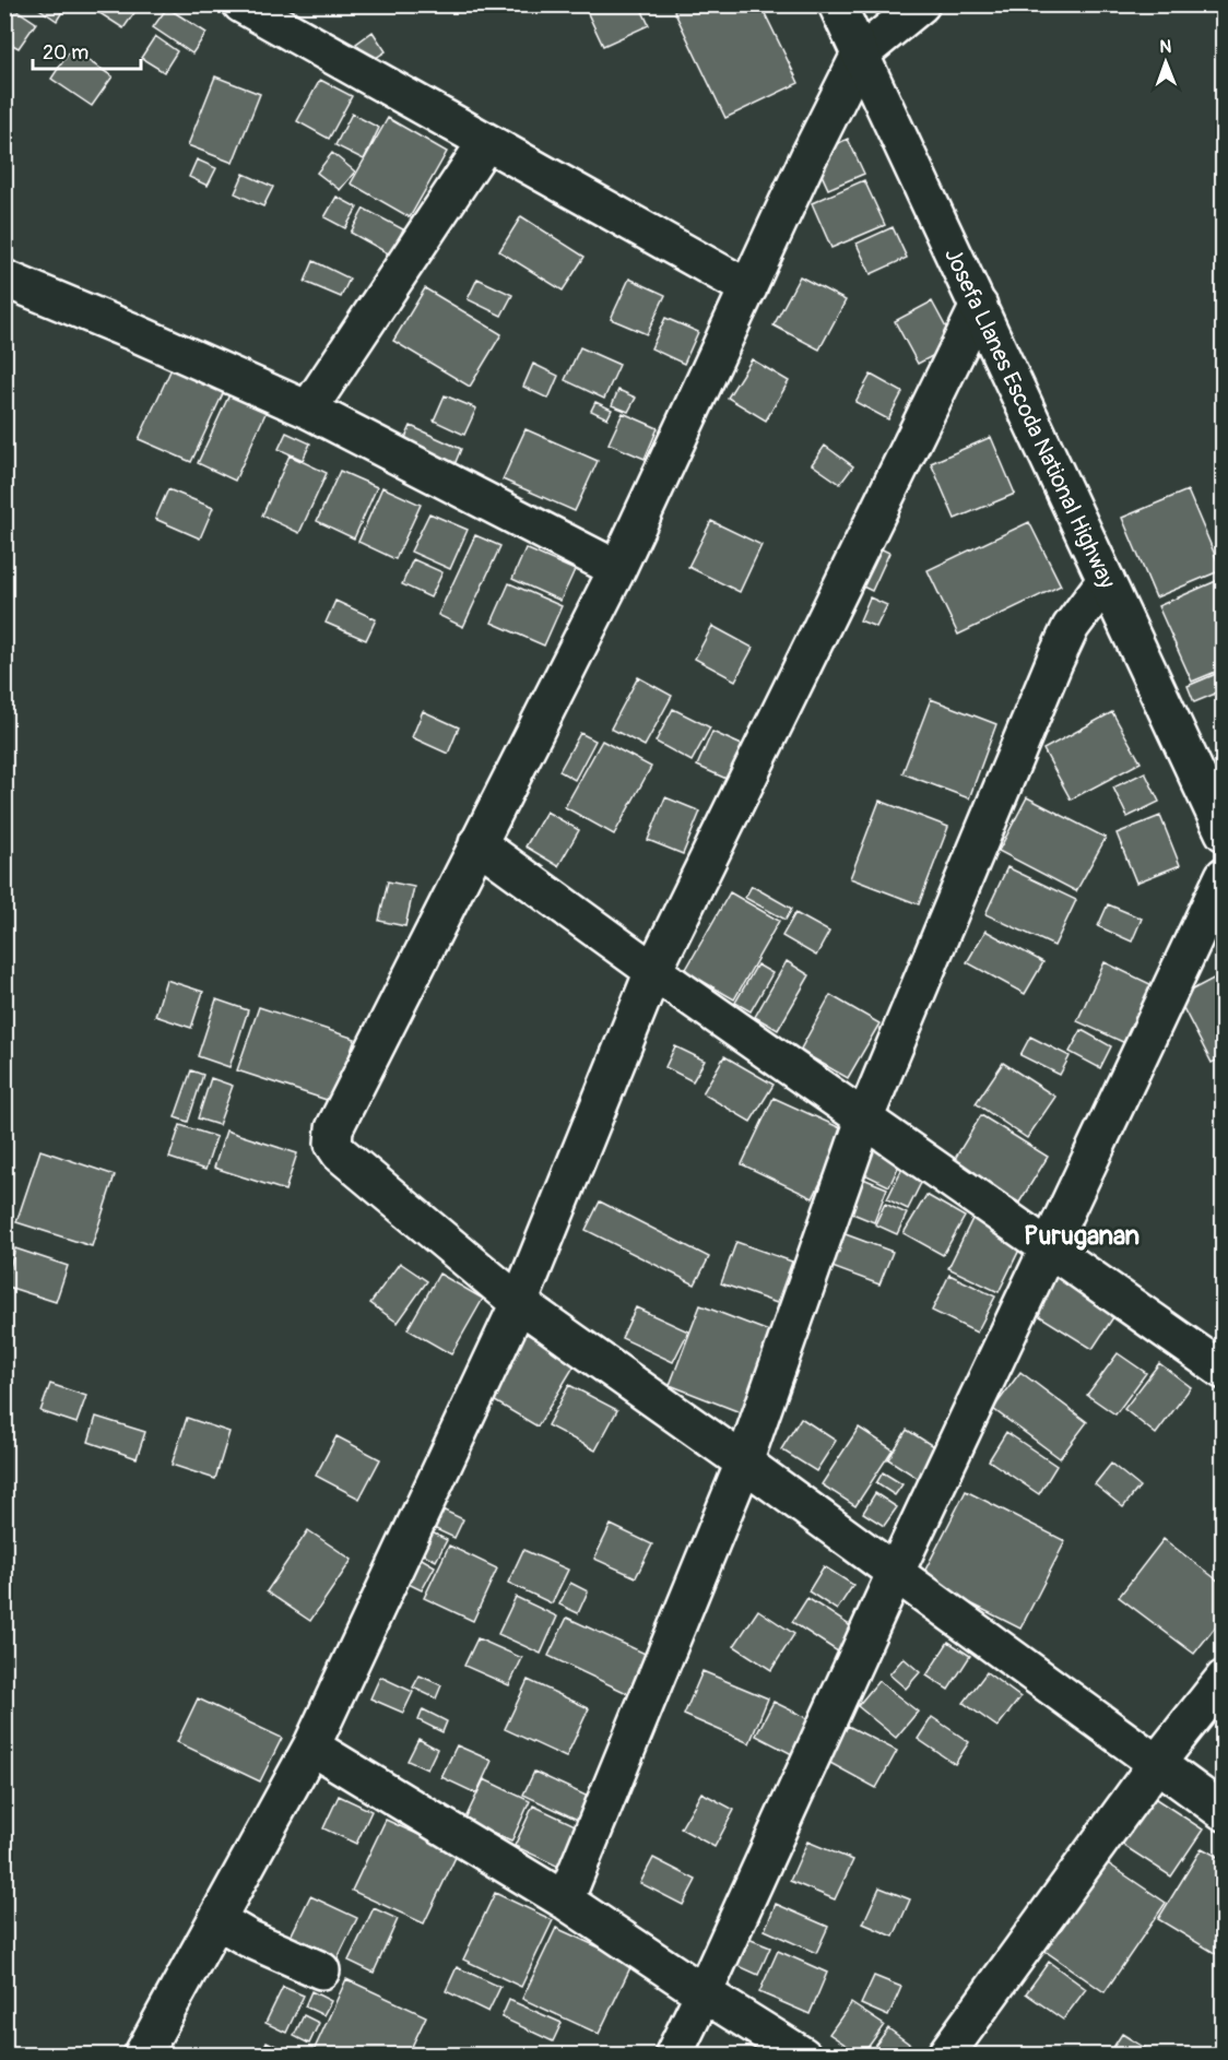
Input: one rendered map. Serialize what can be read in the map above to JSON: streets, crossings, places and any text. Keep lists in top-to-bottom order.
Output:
{
  "streets": {
    "street": ["Josefa Llanes Escoda National Highway"]
  },
  "districts": ["Puruganan"],
  "scale_bar": "20 m",
  "north": "top"
}
